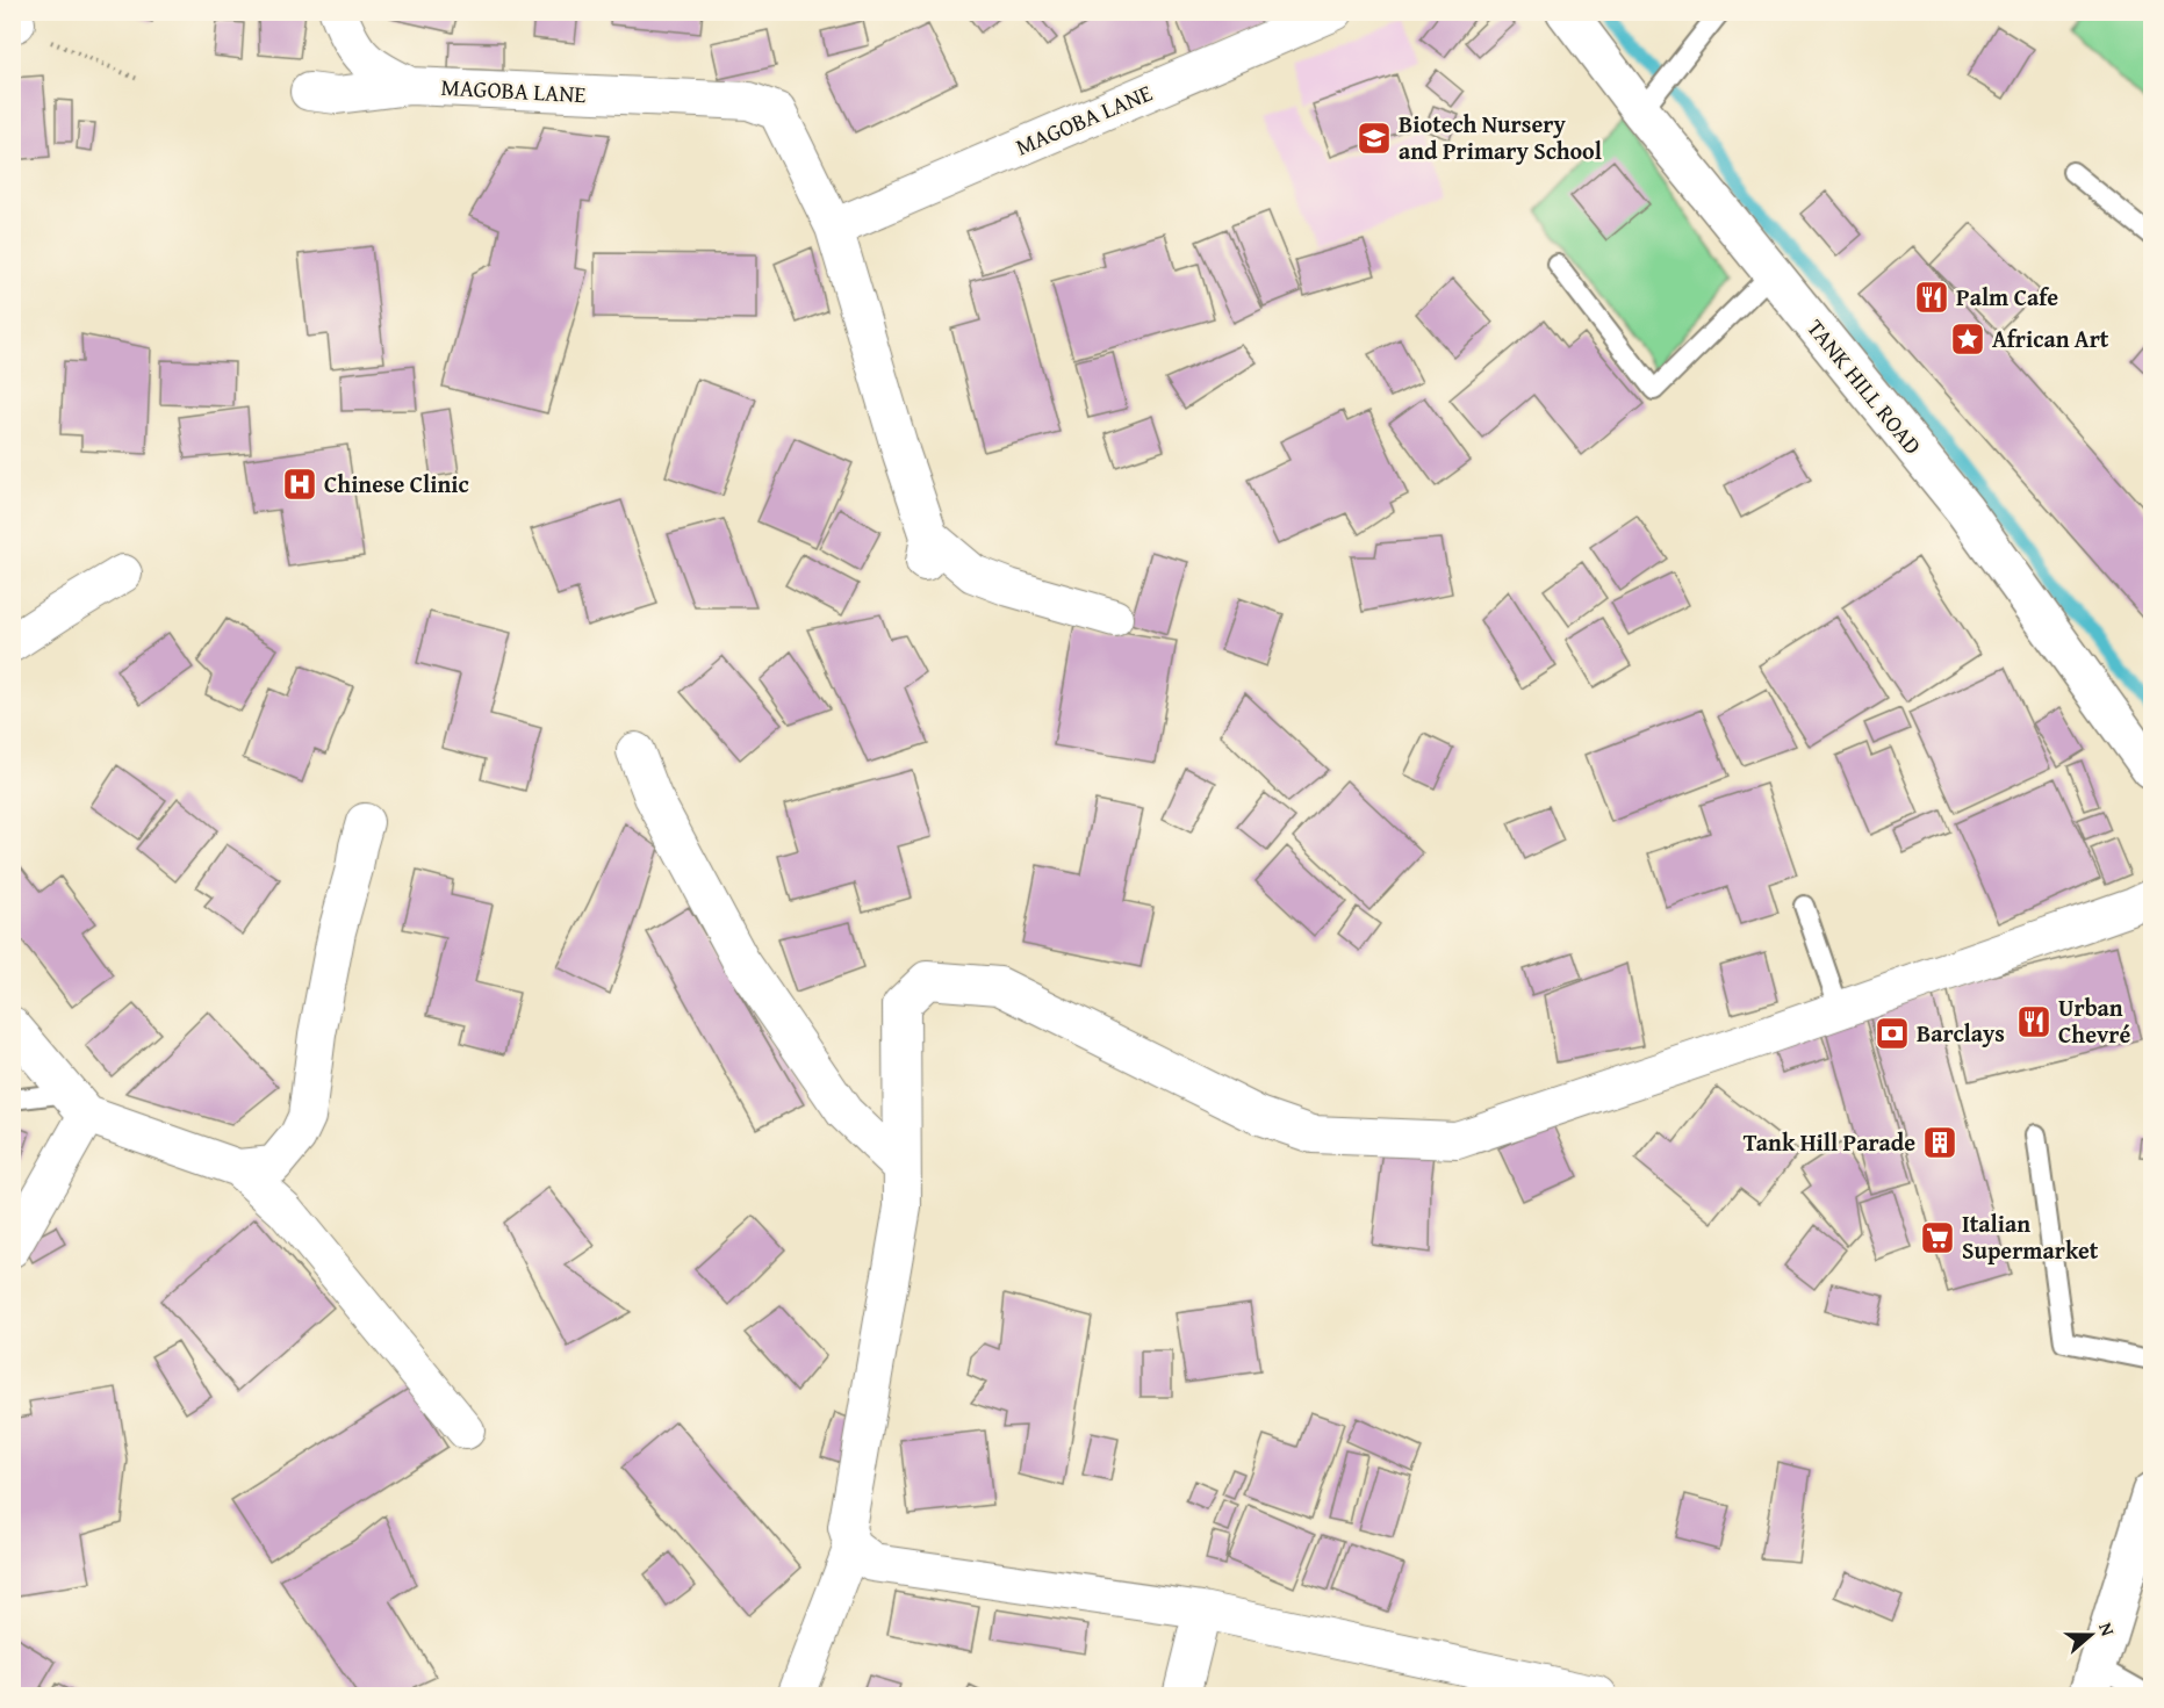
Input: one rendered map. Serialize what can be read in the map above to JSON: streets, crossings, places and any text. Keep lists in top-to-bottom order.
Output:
{
  "streets": {
    "street": ["MAGOBA LANE", "TANK HILL ROAD"]
  },
  "places": {
    "school or university": ["Biotech Nursery and Primary School"],
    "restaurant": ["Palm Cafe", "Urban Chevré"],
    "place": ["African Art"],
    "hospital": ["Chinese Clinic"],
    "bank": ["Barclays"],
    "building": ["Tank Hill Parade"],
    "supermarket": ["Italian Supermarket"]
  },
  "north": "right"
}
